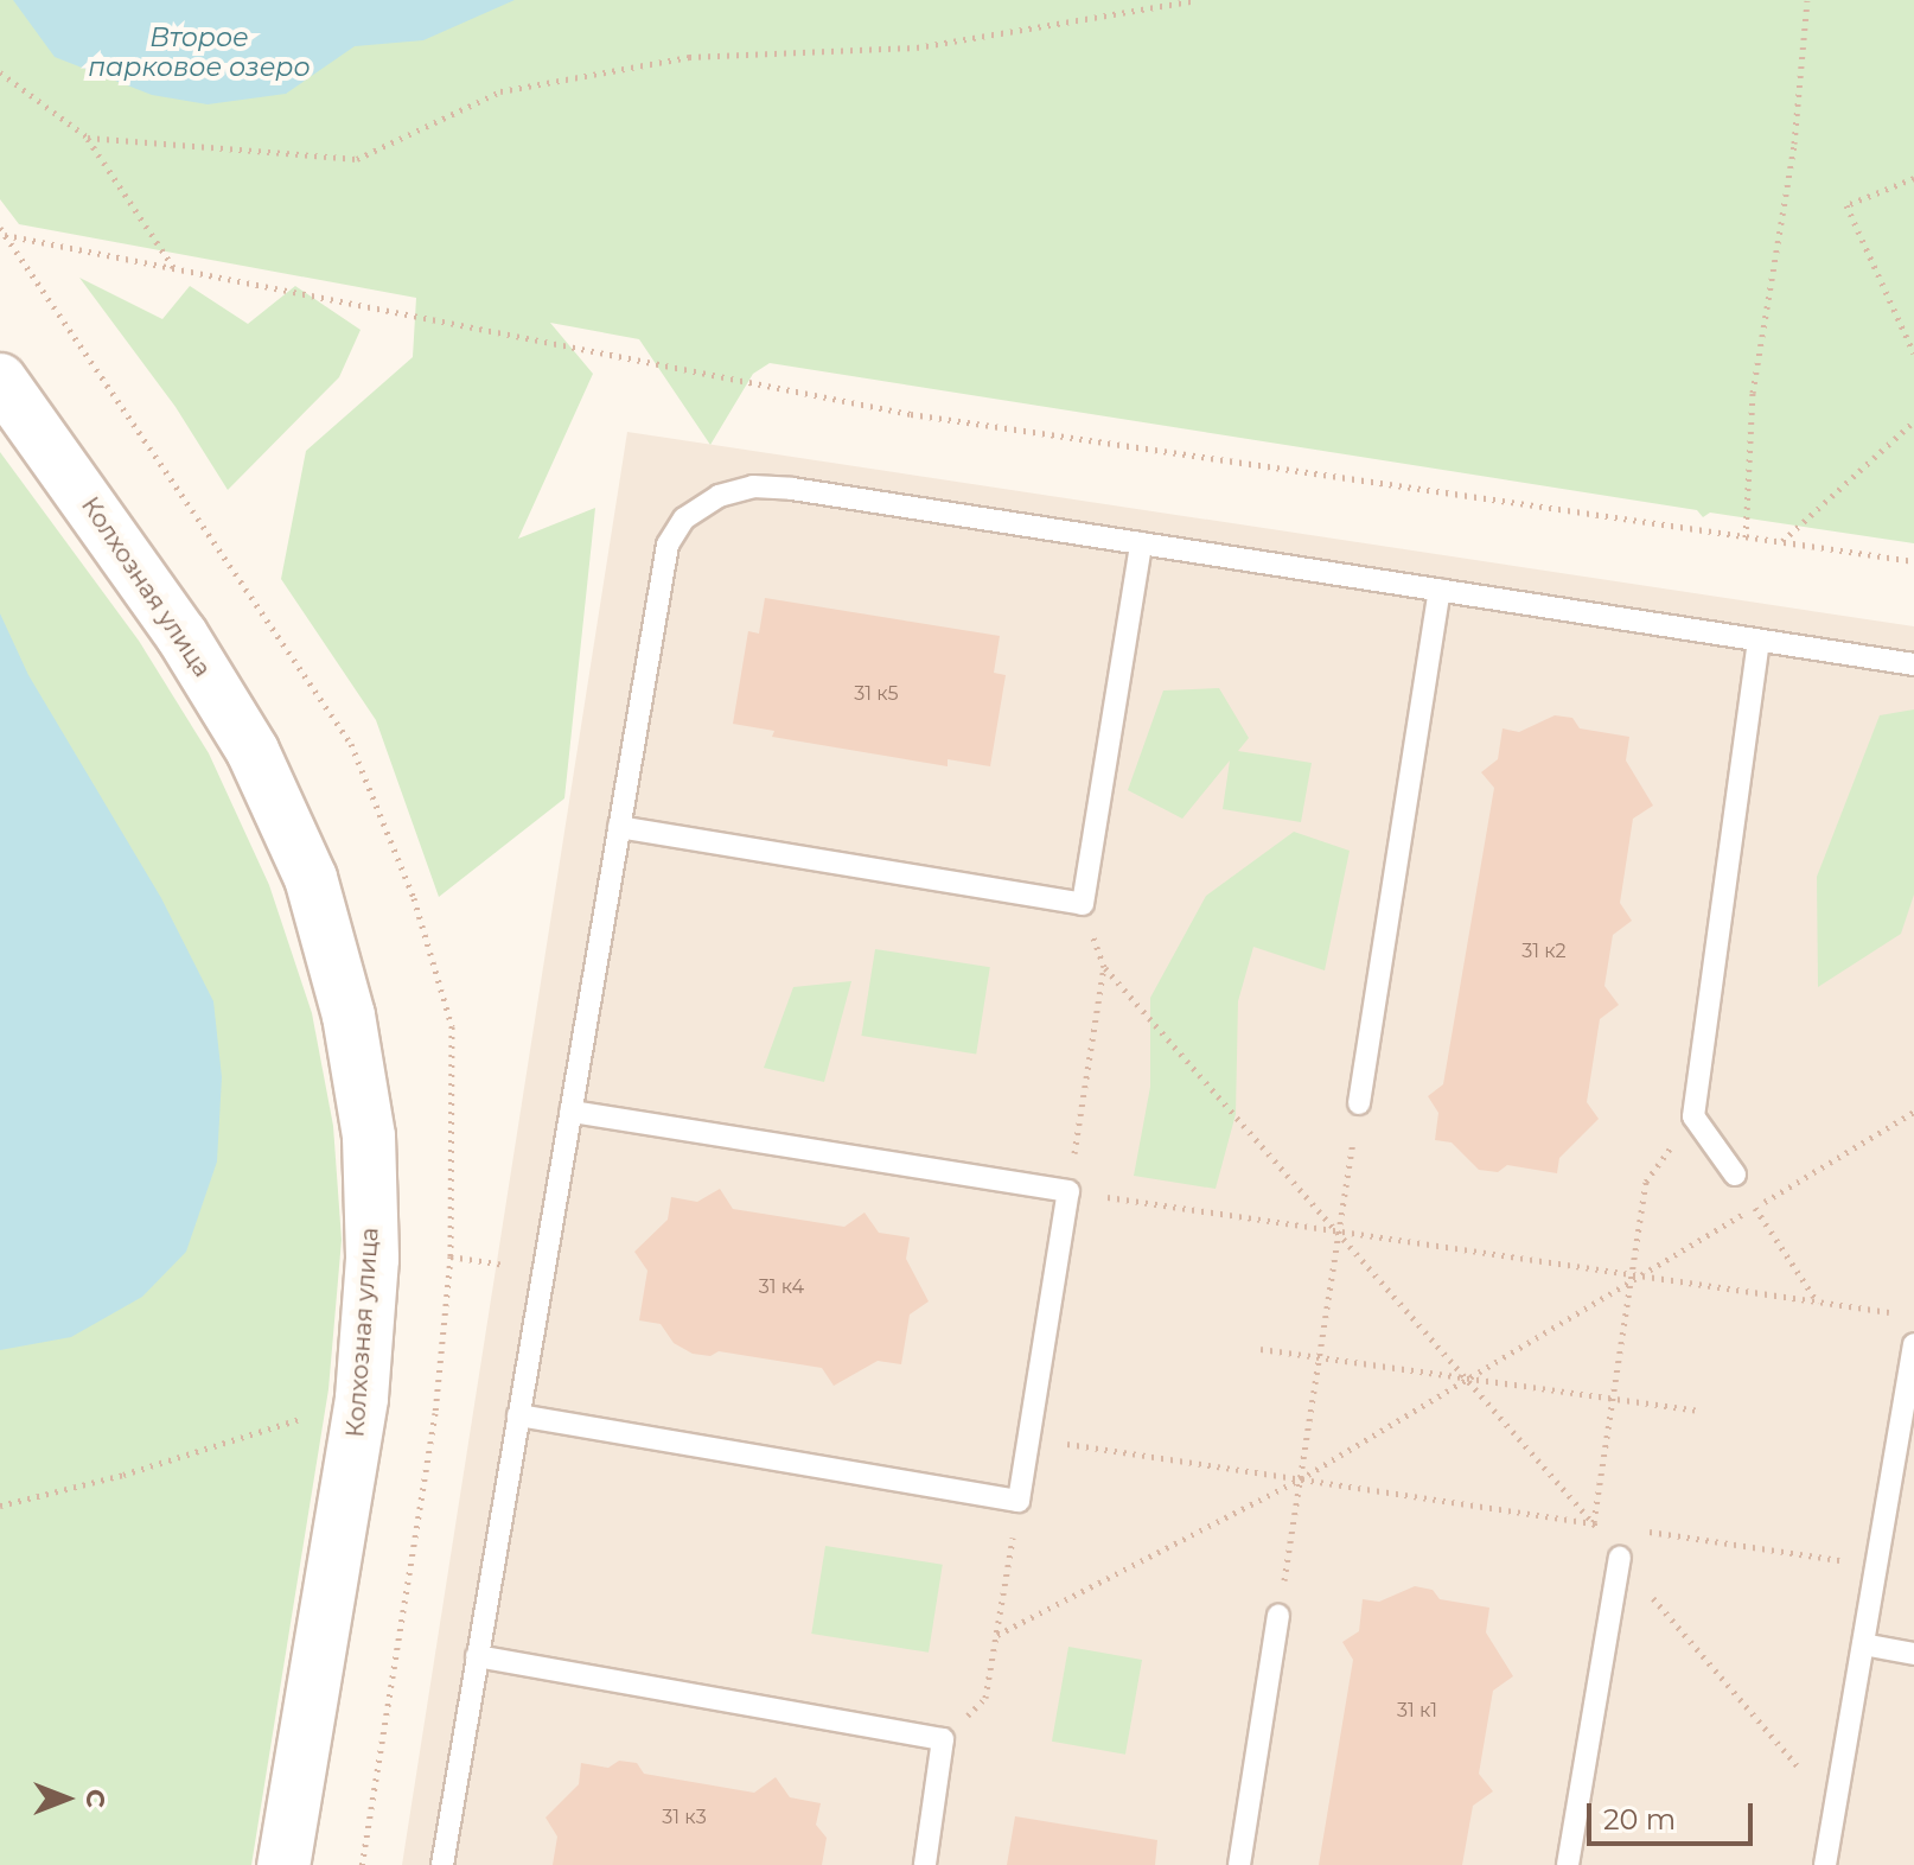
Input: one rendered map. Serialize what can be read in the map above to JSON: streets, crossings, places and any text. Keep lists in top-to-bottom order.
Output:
{
  "streets": {
    "main road": ["Колхозная улица"]
  },
  "water": ["Второе парковое озеро"],
  "house_numbers": [
    "31 к5",
    "31 к2",
    "31 к4",
    "31 к1",
    "31 к3"
  ],
  "scale_bar": "20 m",
  "north": "right"
}
